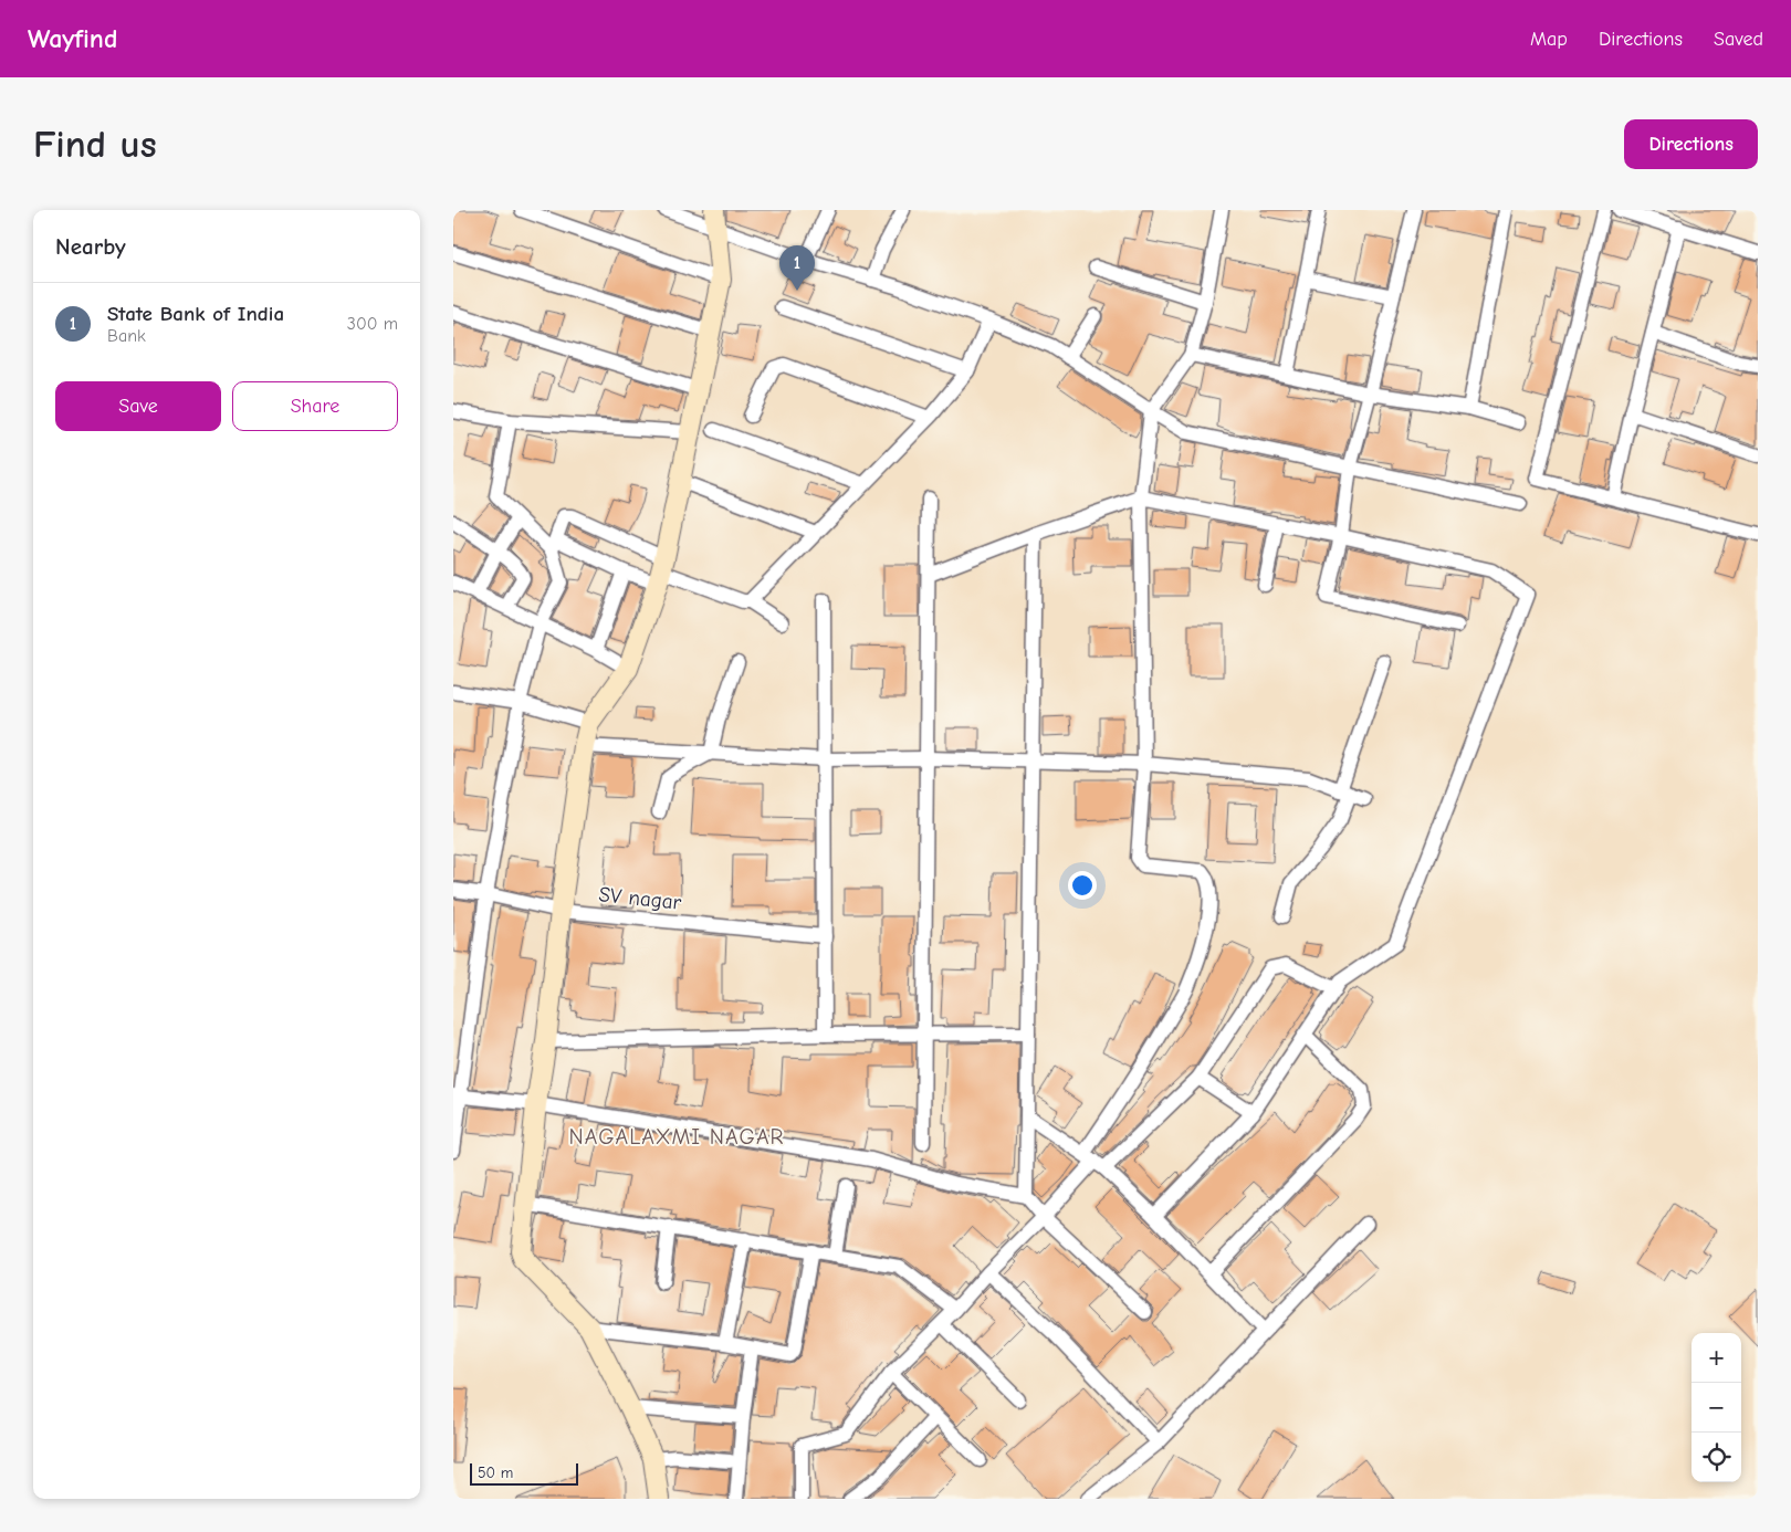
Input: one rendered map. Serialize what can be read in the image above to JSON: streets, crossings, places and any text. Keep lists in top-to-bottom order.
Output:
{
  "streets": {
    "street": ["SV nagar"]
  },
  "districts": ["NAGALAXMI NAGAR"],
  "scale_bar": "50 m",
  "page": {
    "header": "Wayfind",
    "nav": ["Map", "Directions", "Saved"],
    "buttons": [
      "Directions",
      ["Save", "Share"]
    ],
    "title": "Find us",
    "heading": "Nearby",
    "pins": "1",
    "list": [
      {
        "mark": "1",
        "name": "State Bank of India",
        "note": "Bank",
        "value": "300 m"
      }
    ],
    "map_buttons": ["+", "−"],
    "scale": "50 m"
  }
}
